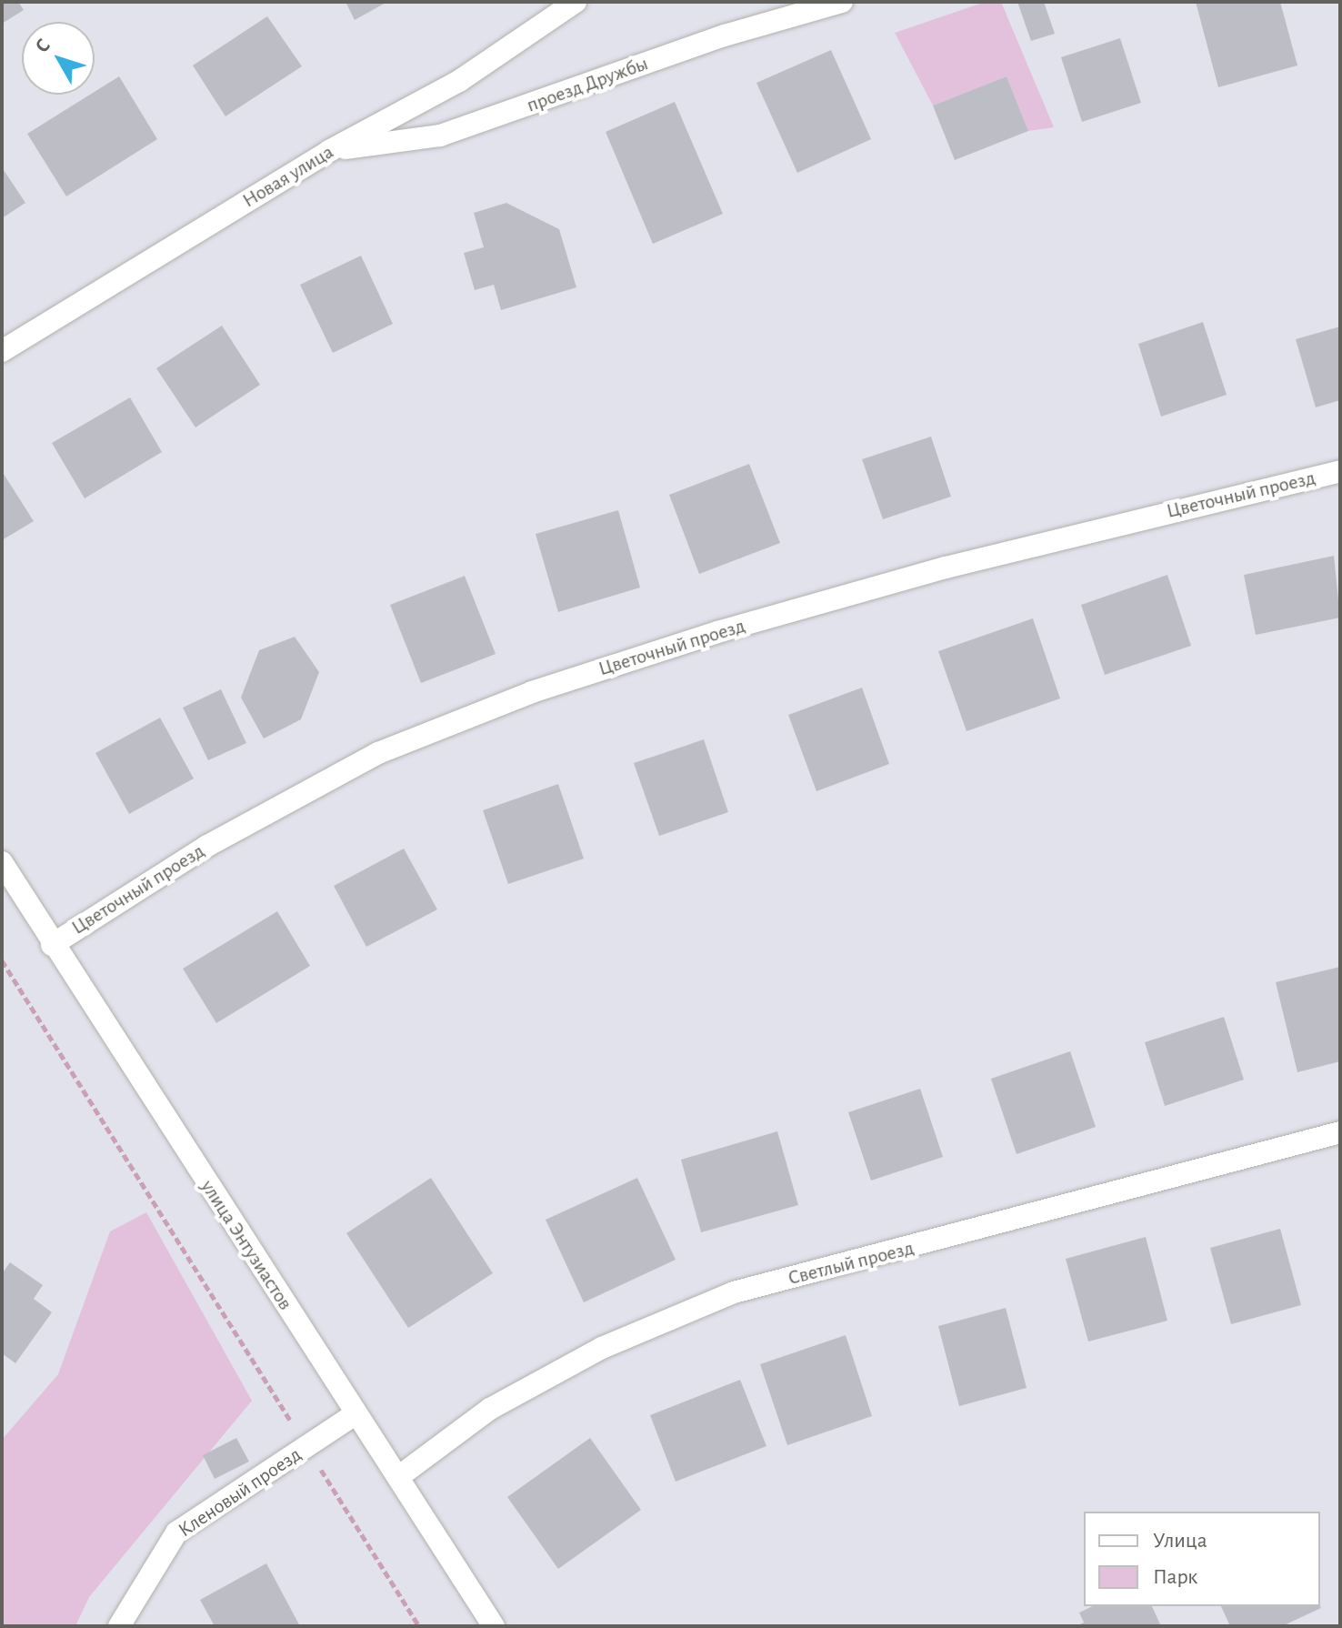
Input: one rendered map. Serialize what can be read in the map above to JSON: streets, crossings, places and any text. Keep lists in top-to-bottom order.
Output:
{
  "streets": {
    "street": [
      "проезд Дружбы",
      "Новая улица",
      "Цветочный проезд",
      "улица Энтузиастов",
      "Светлый проезд",
      "Кленовый проезд"
    ]
  },
  "crossings": [
    ["проезд Дружбы", "Новая улица"],
    ["Цветочный проезд", "улица Энтузиастов"],
    ["улица Энтузиастов", "Светлый проезд"],
    ["улица Энтузиастов", "Кленовый проезд"]
  ],
  "legend": ["Улица", "Парк"],
  "north": "top left"
}
